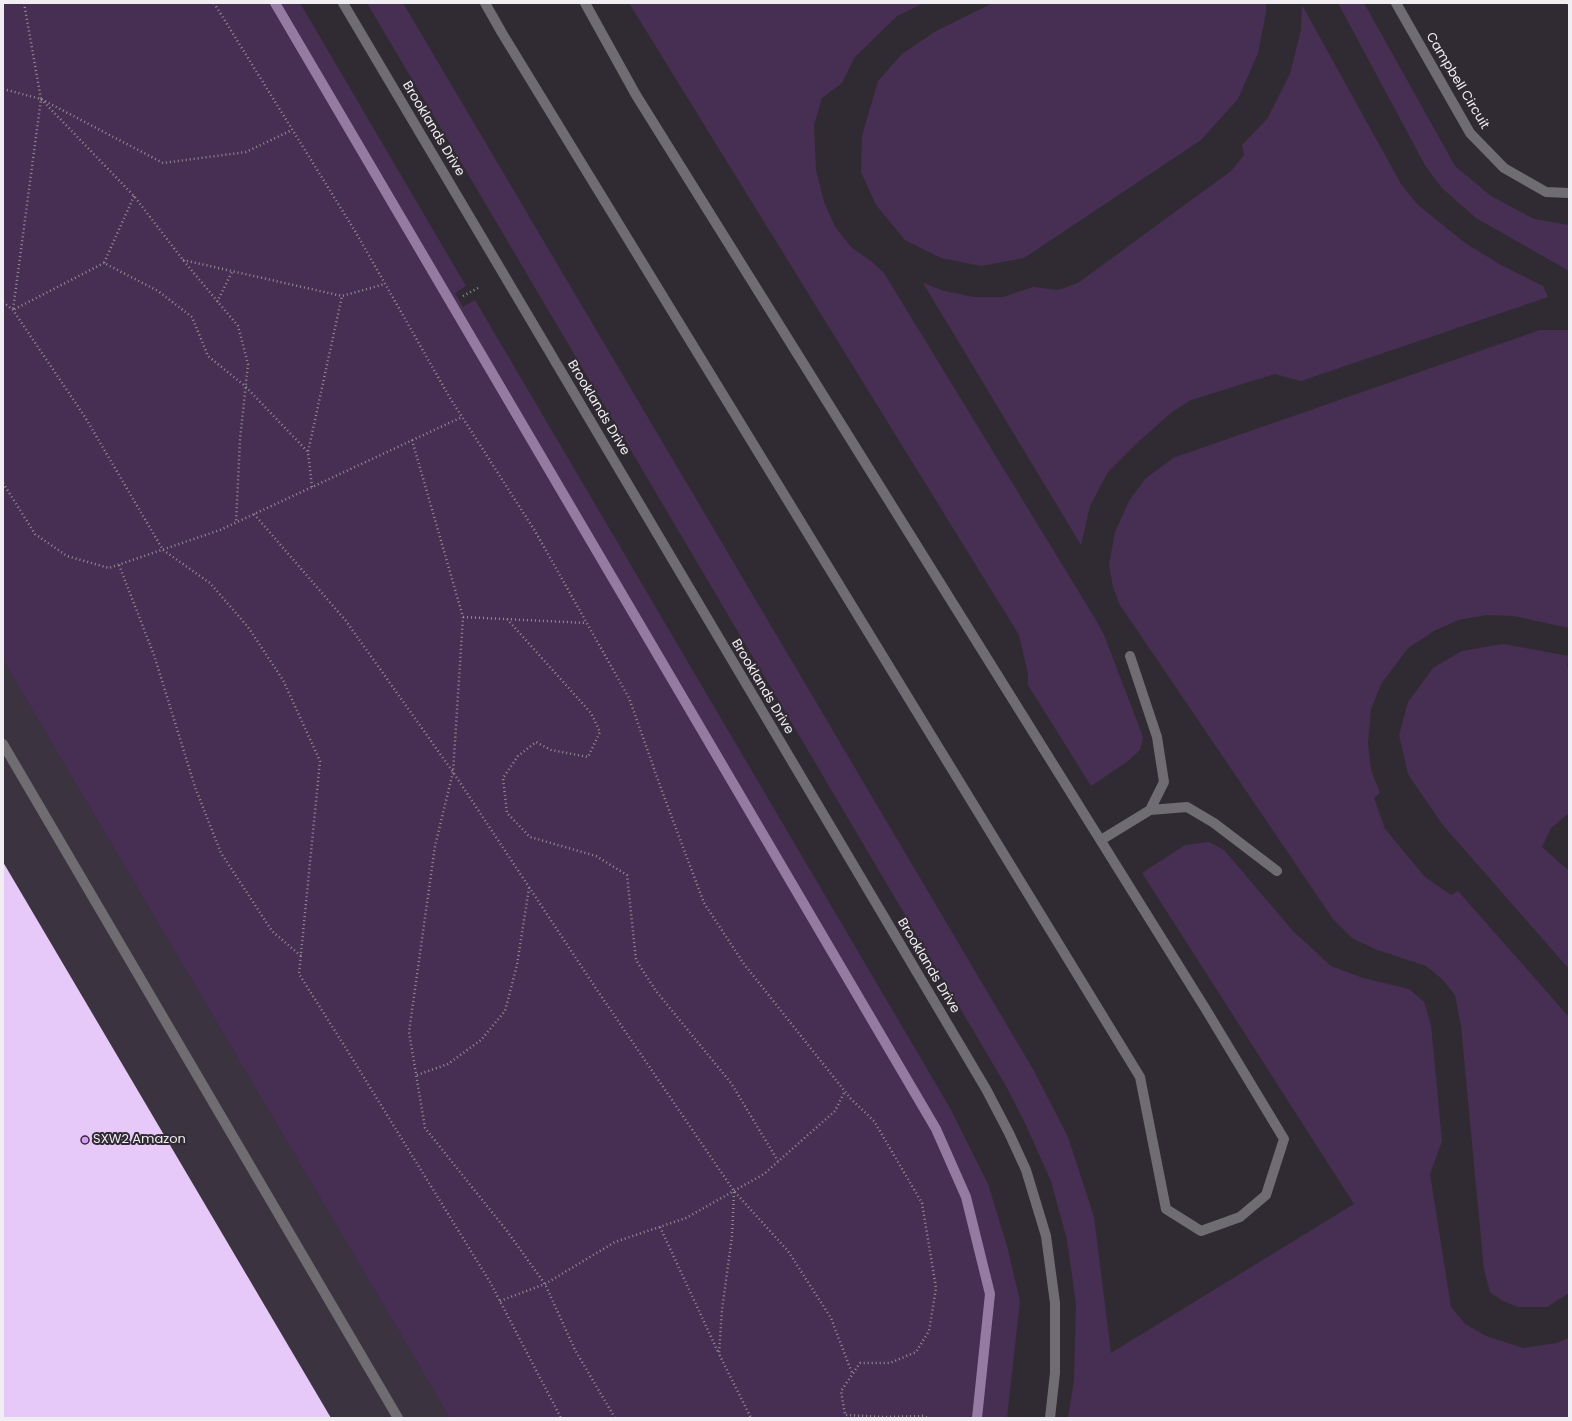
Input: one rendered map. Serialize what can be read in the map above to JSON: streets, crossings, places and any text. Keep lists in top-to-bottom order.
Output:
{
  "streets": {
    "street": ["Campbell Circuit", "Brooklands Drive"]
  },
  "places": ["SXW2 Amazon"]
}
